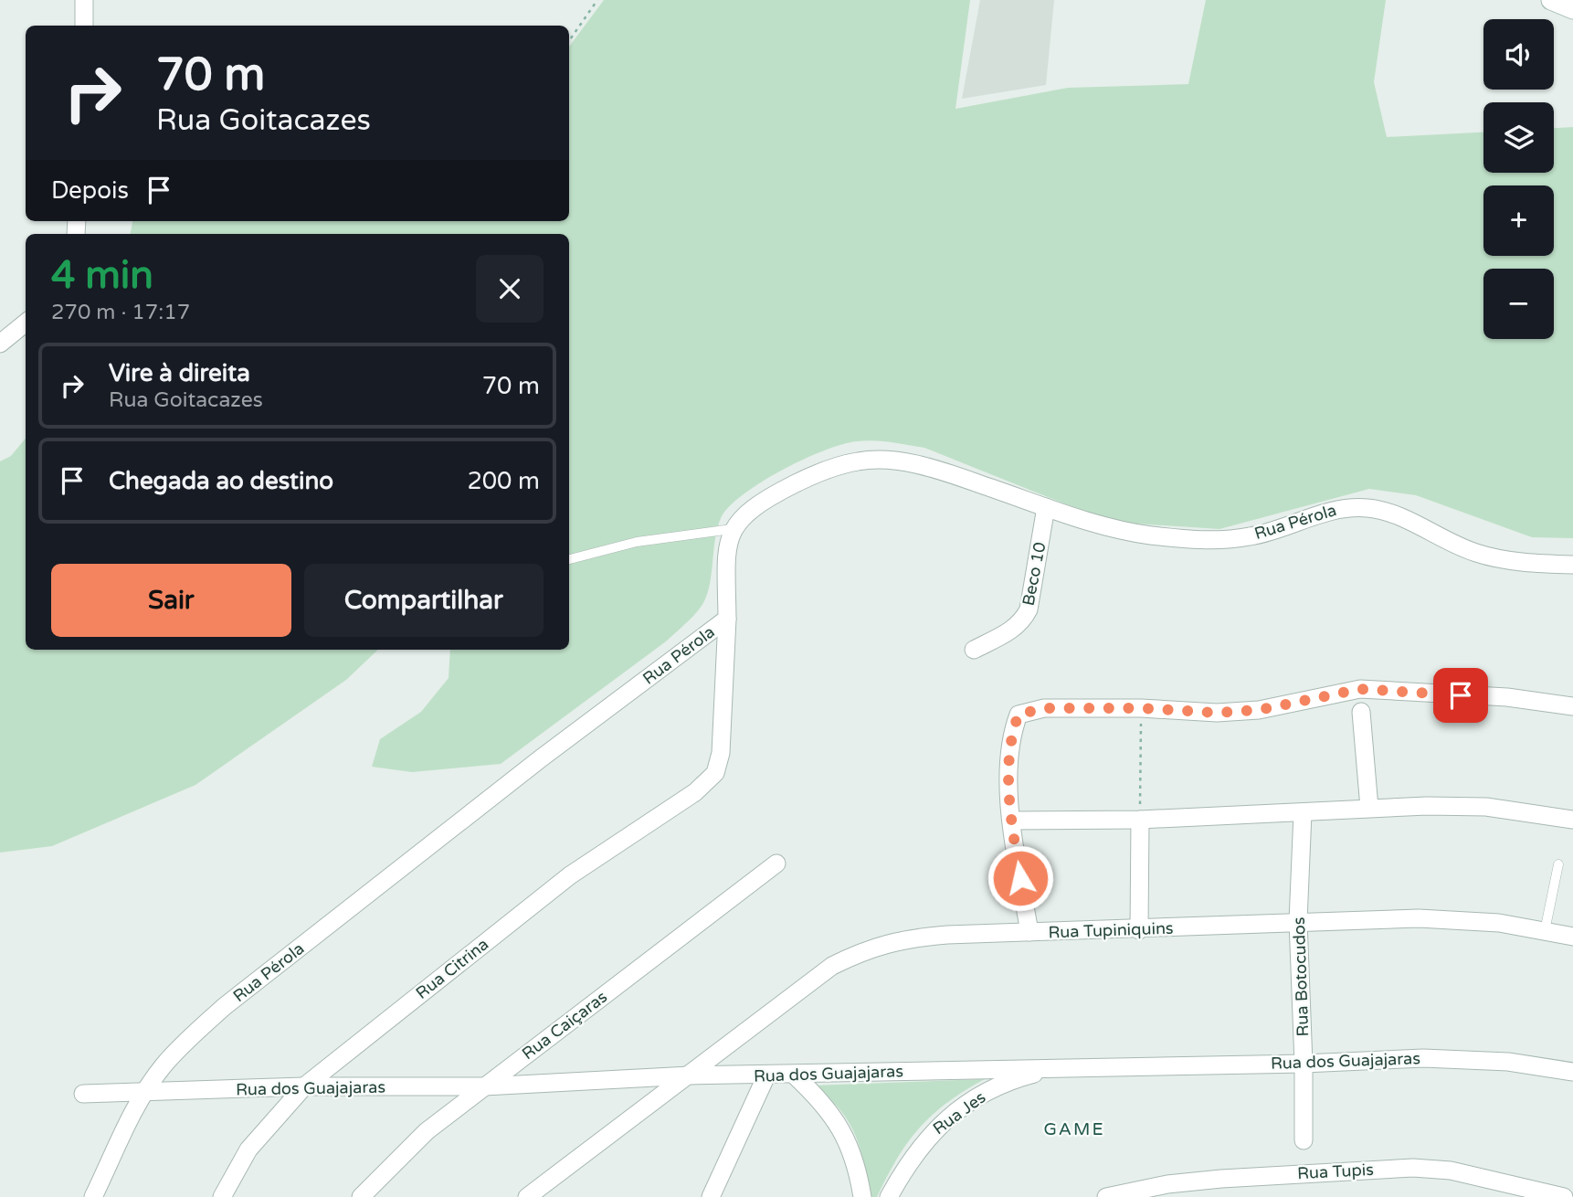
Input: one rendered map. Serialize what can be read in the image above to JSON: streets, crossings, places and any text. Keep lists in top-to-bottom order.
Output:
{
  "streets": {
    "street": [
      "Rua Pérola",
      "Beco 10",
      "Rua Tupiniquins",
      "Rua Citrina",
      "Rua Botocudos",
      "Rua Caiçaras",
      "Rua dos Guajajaras",
      "Rua Jes",
      "Rua Tupis"
    ]
  },
  "crossings": [
    ["Rua Pérola", "Beco 10"],
    ["Rua Pérola", "Rua Citrina"],
    ["Rua Pérola", "Rua dos Guajajaras"],
    ["Rua Tupiniquins", "Rua Botocudos"],
    ["Rua Tupiniquins", "Rua dos Guajajaras"],
    ["Rua Citrina", "Rua dos Guajajaras"],
    ["Rua Botocudos", "Rua dos Guajajaras"],
    ["Rua Caiçaras", "Rua dos Guajajaras"],
    ["Rua dos Guajajaras", "Rua Jes"]
  ],
  "districts": ["GAME"],
  "page": {
    "map_buttons": ["+", "−"],
    "turn": ["70 m", "Rua Goitacazes"],
    "then": "Depois",
    "heading": ["4 min", "270 m · 17:17"],
    "list": [
      {
        "name": "Vire à direita",
        "note": "Rua Goitacazes",
        "value": "70 m"
      },
      {
        "name": "Chegada ao destino",
        "value": "200 m"
      }
    ],
    "buttons": ["Sair", "Compartilhar"]
  }
}
